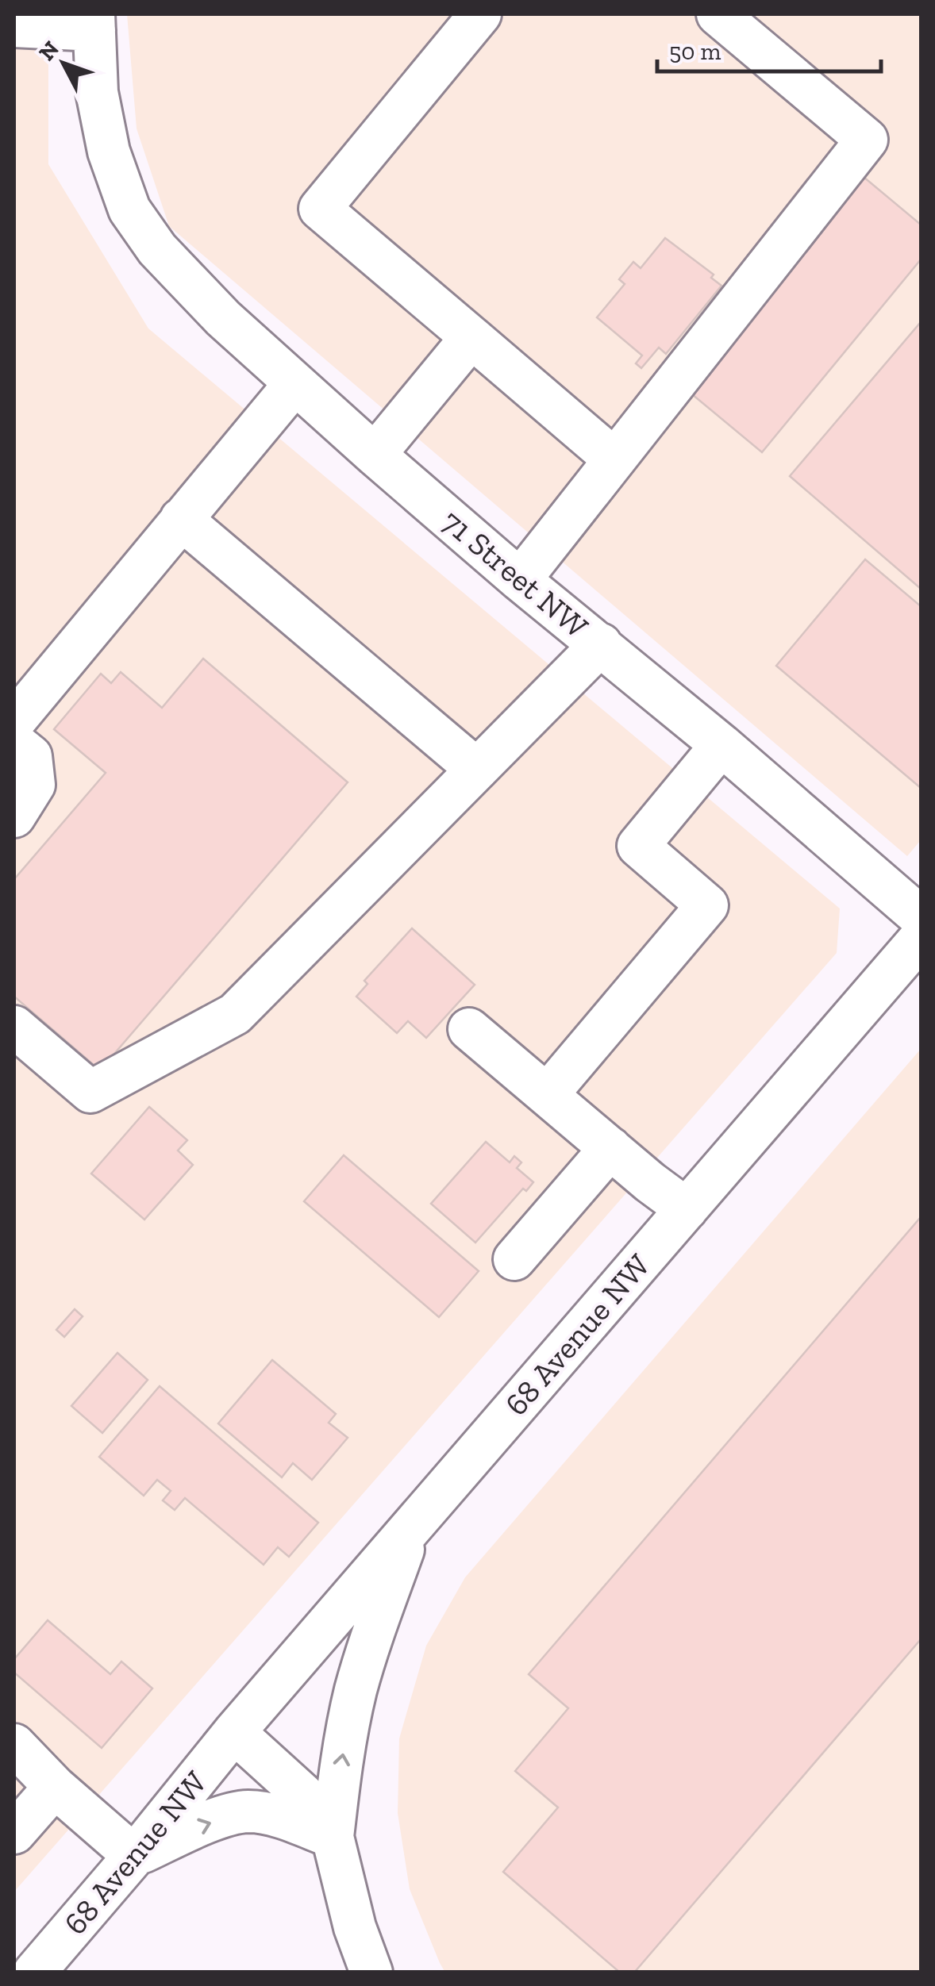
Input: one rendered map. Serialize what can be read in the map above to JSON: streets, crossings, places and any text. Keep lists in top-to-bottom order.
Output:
{
  "streets": {
    "street": ["71 Street NW", "68 Avenue NW"]
  },
  "scale_bar": "50 m",
  "north": "top left"
}
